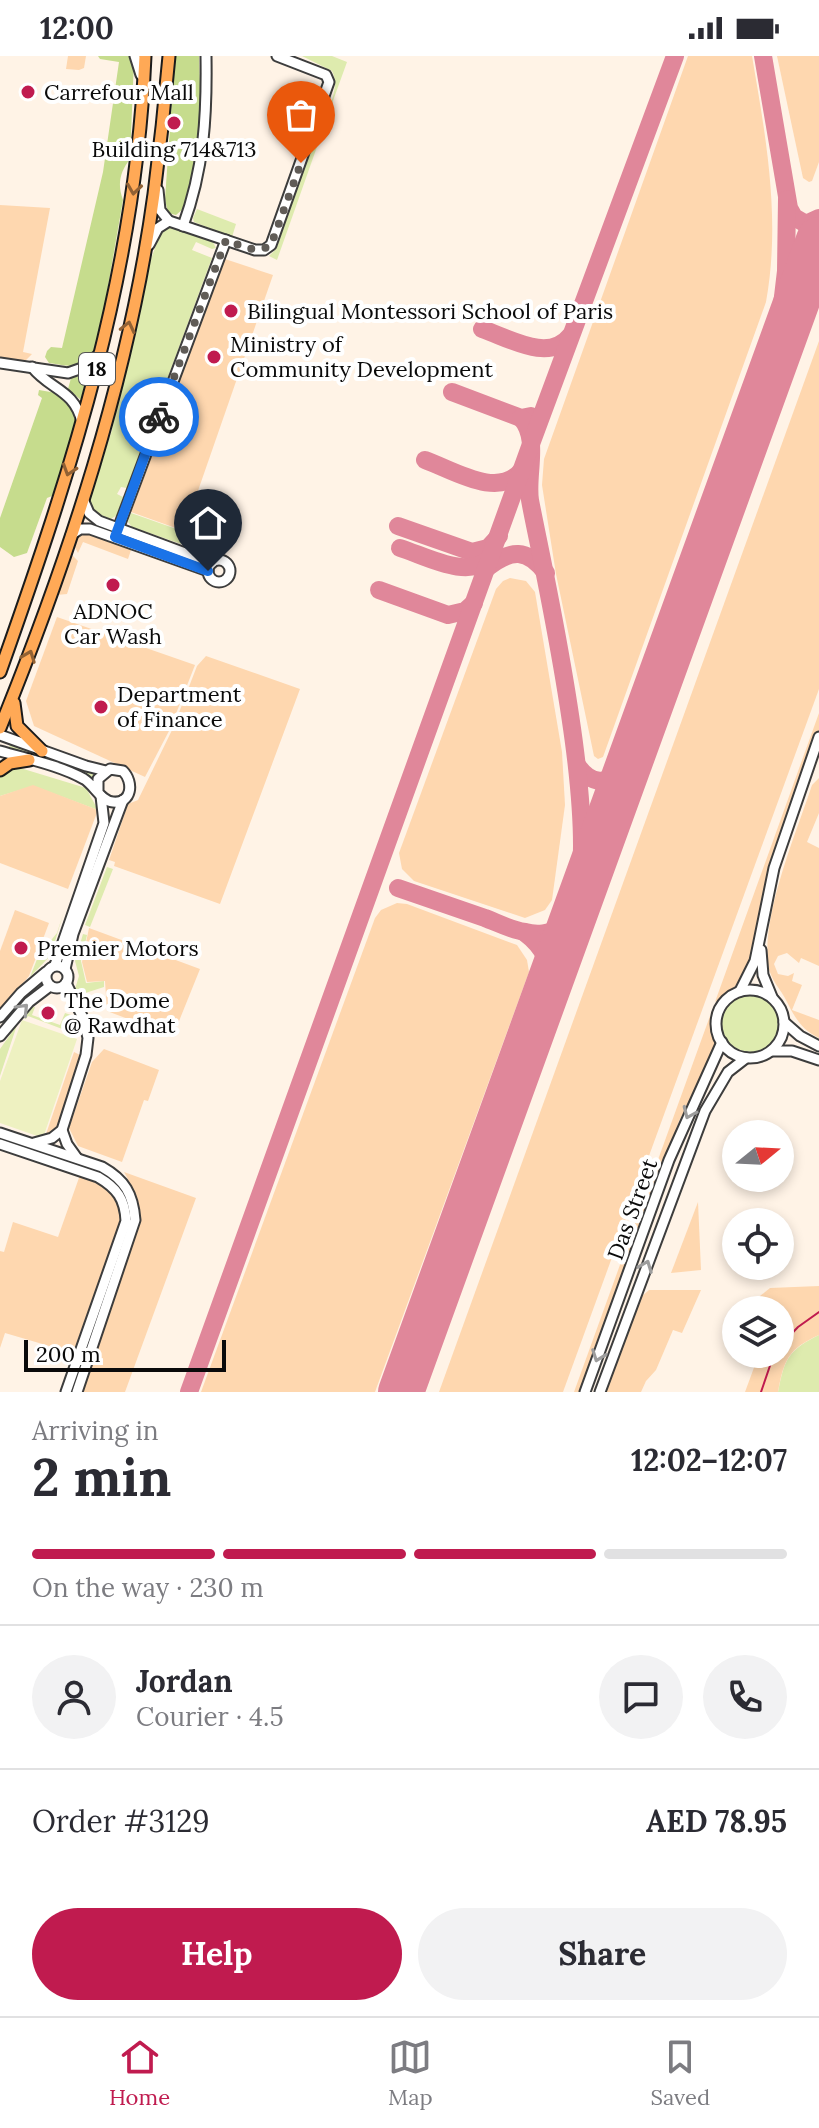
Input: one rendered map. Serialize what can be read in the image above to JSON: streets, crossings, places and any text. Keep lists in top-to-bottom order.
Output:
{
  "streets": {
    "main road": ["18"],
    "street": ["Das Street"]
  },
  "places": [
    "Carrefour Mall",
    "Building 714&713",
    "Bilingual Montessori School of Paris",
    "Ministry of Community Development",
    "ADNOC Car Wash",
    "Department of Finance",
    "Premier Motors",
    "The Dome @ Rawdhat"
  ],
  "scale_bar": "200 m",
  "north": "right",
  "page": {
    "status": "12:00",
    "scale": "200 m",
    "heading": ["2 min", "Arriving in", "12:02–12:07"],
    "panel": [
      "Jordan",
      "Courier · 4.5",
      "Order #3129",
      "AED 78.95"
    ],
    "bar": "On the way · 230 m",
    "buttons": ["Help", "Share"],
    "tabs": ["Home", "Map", "Saved"]
  }
}
